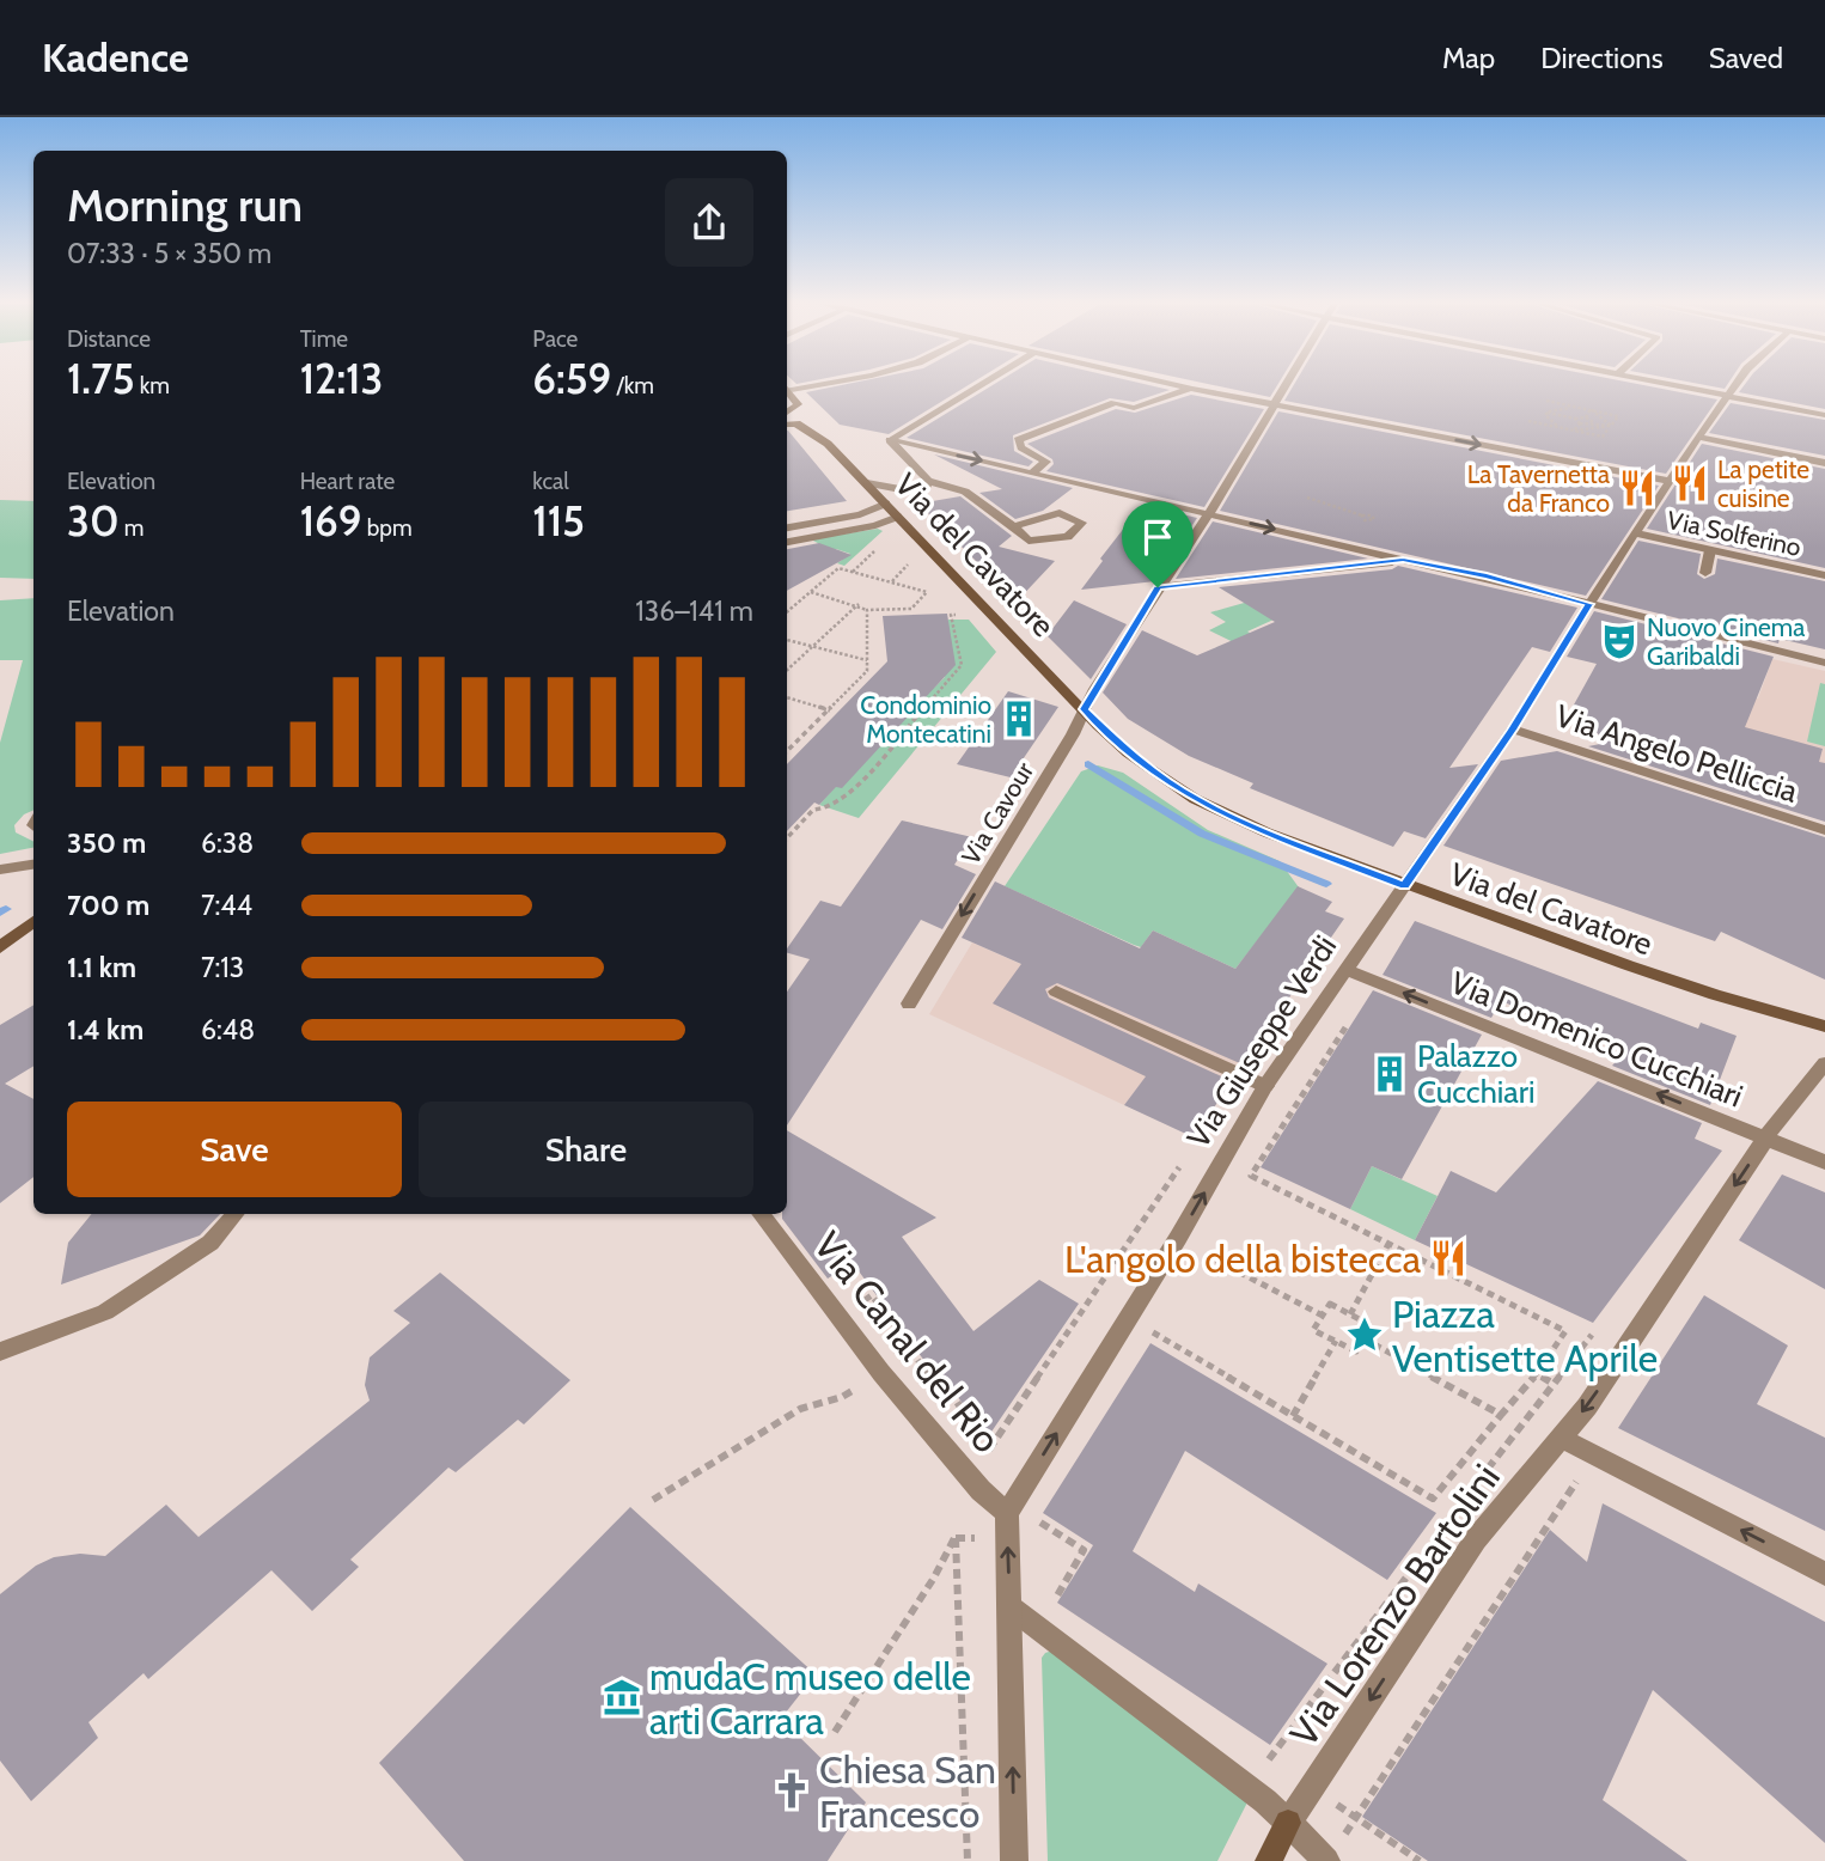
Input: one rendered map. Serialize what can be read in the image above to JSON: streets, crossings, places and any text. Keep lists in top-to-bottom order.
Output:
{
  "streets": {
    "main road": ["Via del Cavatore"],
    "street": [
      "Via Solferino",
      "Via Angelo Pelliccia",
      "Via Cavour",
      "Via Domenico Cucchiari",
      "Via Giuseppe Verdi",
      "Via Canal del Rio",
      "Via Lorenzo Bartolini"
    ]
  },
  "crossings": [
    ["Via Solferino", "Via Giuseppe Verdi"],
    ["Via del Cavatore", "Via Cavour"],
    ["Via del Cavatore", "Via Giuseppe Verdi"],
    ["Via Angelo Pelliccia", "Via Giuseppe Verdi"],
    ["Via Domenico Cucchiari", "Via Giuseppe Verdi"],
    ["Via Domenico Cucchiari", "Via Lorenzo Bartolini"],
    ["Via Giuseppe Verdi", "Via Canal del Rio"]
  ],
  "one_way": ["Via Cavour", "Via Domenico Cucchiari", "Via Lorenzo Bartolini"],
  "places": {
    "restaurant": ["La petite cuisine", "La Tavernetta da Franco", "L'angolo della bistecca"],
    "theatre": ["Nuovo Cinema Garibaldi"],
    "building": ["Condominio Montecatini", "Palazzo Cucchiari"],
    "place": ["Piazza Ventisette Aprile"],
    "museum": ["mudaC museo delle arti Carrara"],
    "church": ["Chiesa San Francesco"]
  },
  "page": {
    "header": "Kadence",
    "nav": ["Map", "Directions", "Saved"],
    "heading": ["Morning run", "07:33 · 5 × 350 m"],
    "stats": [
      ["Distance", "1.75 km"],
      ["Time", "12:13"],
      ["Pace", "6:59 /km"],
      ["Elevation", "30 m"],
      ["Heart rate", "169 bpm"],
      ["kcal", "115"]
    ],
    "chart": ["Elevation", "136–141 m"],
    "list": [
      {
        "name": "350 m",
        "note": "6:38"
      },
      {
        "name": "700 m",
        "note": "7:44"
      },
      {
        "name": "1.1 km",
        "note": "7:13"
      },
      {
        "name": "1.4 km",
        "note": "6:48"
      }
    ],
    "buttons": ["Save", "Share"]
  }
}
